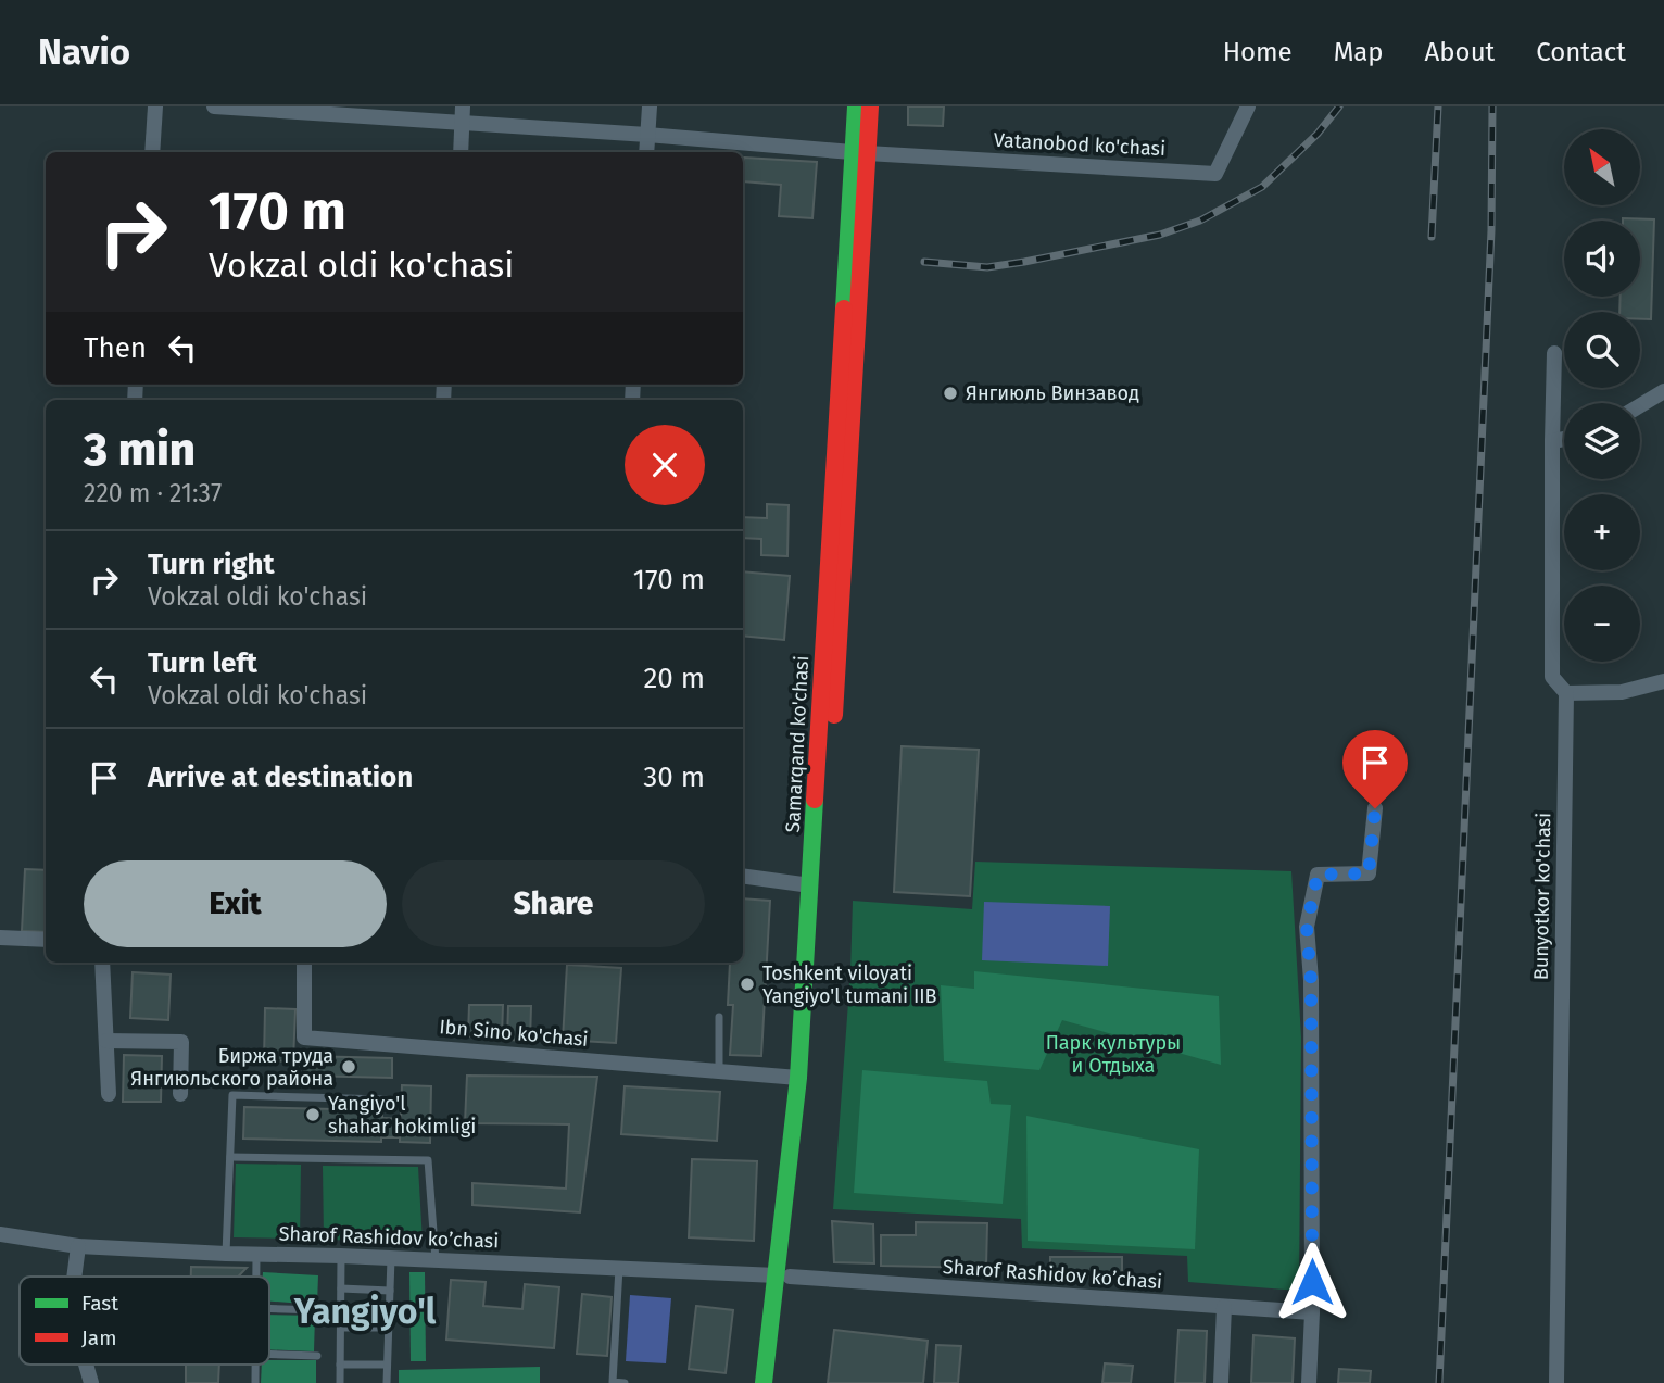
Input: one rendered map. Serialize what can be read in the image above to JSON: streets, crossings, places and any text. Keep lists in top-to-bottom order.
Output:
{
  "streets": {
    "main road": ["Samarqand ko'chasi"],
    "street": [
      "Vatanobod ko'chasi",
      "Bunyotkor ko'chasi",
      "Ibn Sino ko'chasi",
      "Sharof Rashidov ko’chasi"
    ]
  },
  "crossings": [
    ["Vatanobod ko'chasi", "Samarqand ko'chasi"],
    ["Samarqand ko'chasi", "Ibn Sino ko'chasi"],
    ["Samarqand ko'chasi", "Sharof Rashidov ko’chasi"]
  ],
  "districts": ["Yangiyo'l"],
  "parks": ["Парк культуры и Отдыха"],
  "places": [
    "Янгиюль Винзавод",
    "Toshkent viloyati Yangiyo'l tumani IIB",
    "Биржа труда Янгиюльского района",
    "Yangiyo'l shahar hokimligi"
  ],
  "legend": ["Fast", "Jam"],
  "north": "top left",
  "page": {
    "header": "Navio",
    "nav": [
      "Home",
      "Map",
      "About",
      "Contact"
    ],
    "map_buttons": ["+", "−"],
    "turn": ["170 m", "Vokzal oldi ko'chasi"],
    "then": "Then",
    "heading": ["3 min", "220 m · 21:37"],
    "list": [
      {
        "name": "Turn right",
        "note": "Vokzal oldi ko'chasi",
        "value": "170 m"
      },
      {
        "name": "Turn left",
        "note": "Vokzal oldi ko'chasi",
        "value": "20 m"
      },
      {
        "name": "Arrive at destination",
        "value": "30 m"
      }
    ],
    "buttons": ["Exit", "Share"]
  }
}
